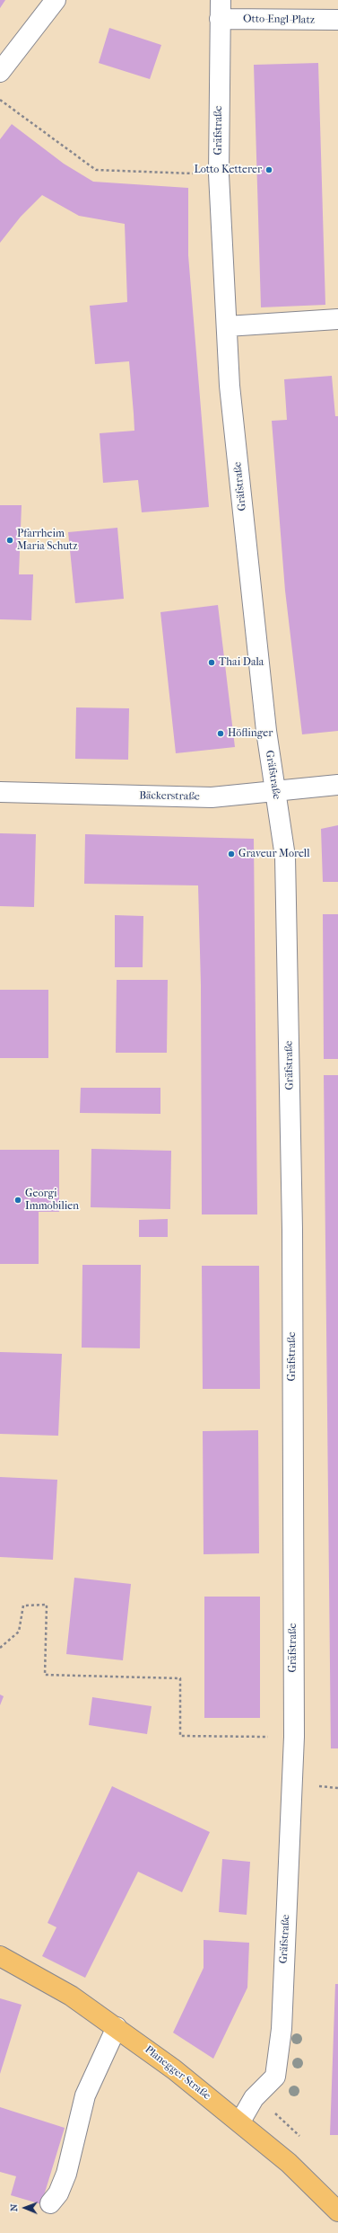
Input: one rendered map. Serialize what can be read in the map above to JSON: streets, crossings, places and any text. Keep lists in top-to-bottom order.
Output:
{
  "streets": {
    "main road": ["Planegger Straße"],
    "street": ["Otto-Engl-Platz", "Gräfstraße", "Bäckerstraße"]
  },
  "crossings": [
    ["Otto-Engl-Platz", "Gräfstraße"],
    ["Gräfstraße", "Bäckerstraße"],
    ["Gräfstraße", "Planegger Straße"]
  ],
  "places": [
    "Lotto Ketterer",
    "Pfarrheim Maria Schutz",
    "Thai Dala",
    "Höflinger",
    "Graveur Morell",
    "Georgi Immobilien"
  ],
  "north": "left"
}
